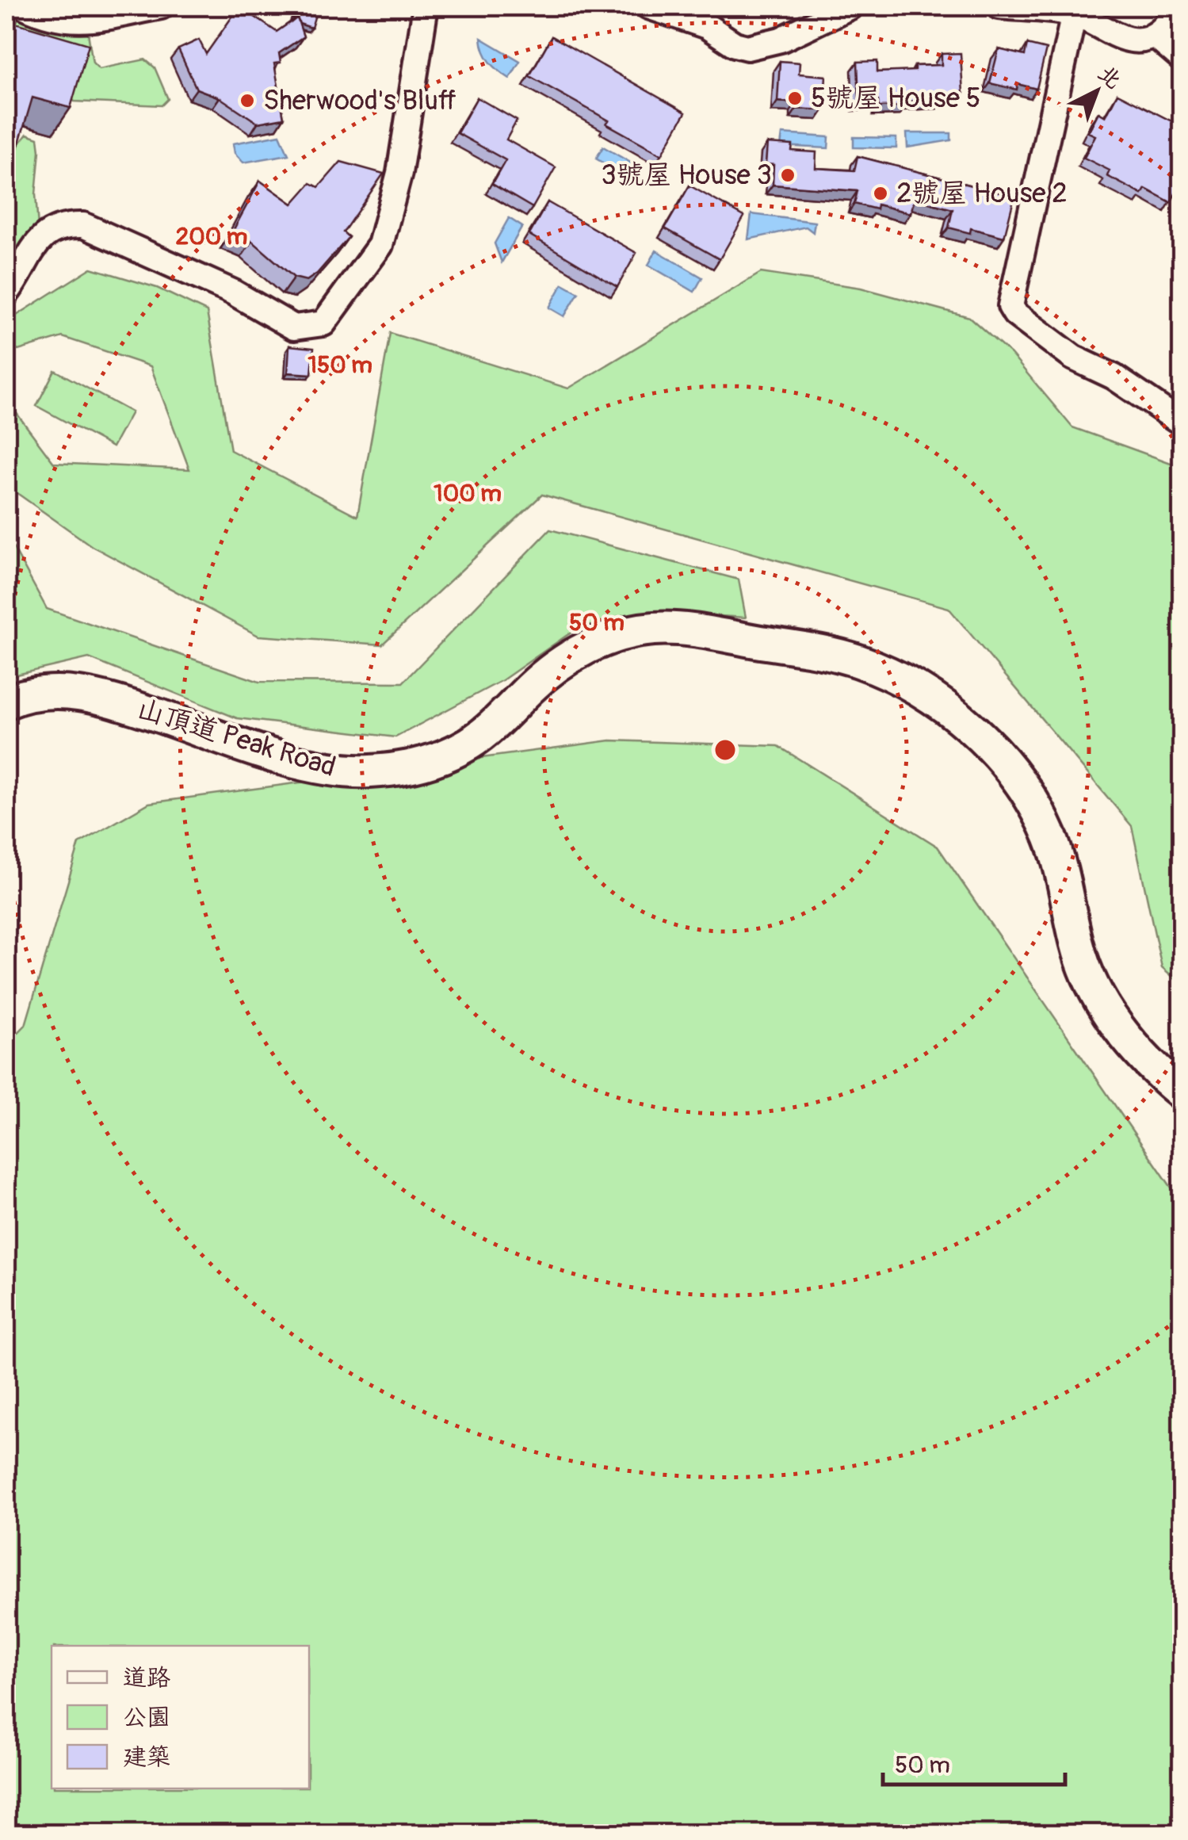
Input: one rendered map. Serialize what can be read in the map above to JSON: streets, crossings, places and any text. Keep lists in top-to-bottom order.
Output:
{
  "streets": {
    "main road": ["山頂道 Peak Road"]
  },
  "places": [
    "5號屋 House 5",
    "Sherwood's Bluff",
    "3號屋 House 3",
    "2號屋 House 2"
  ],
  "legend": ["道路", "公園", "建築"],
  "scale_bar": "50 m",
  "north": "top right",
  "rings": [
    "200 m",
    "150 m",
    "100 m",
    "50 m"
  ]
}
